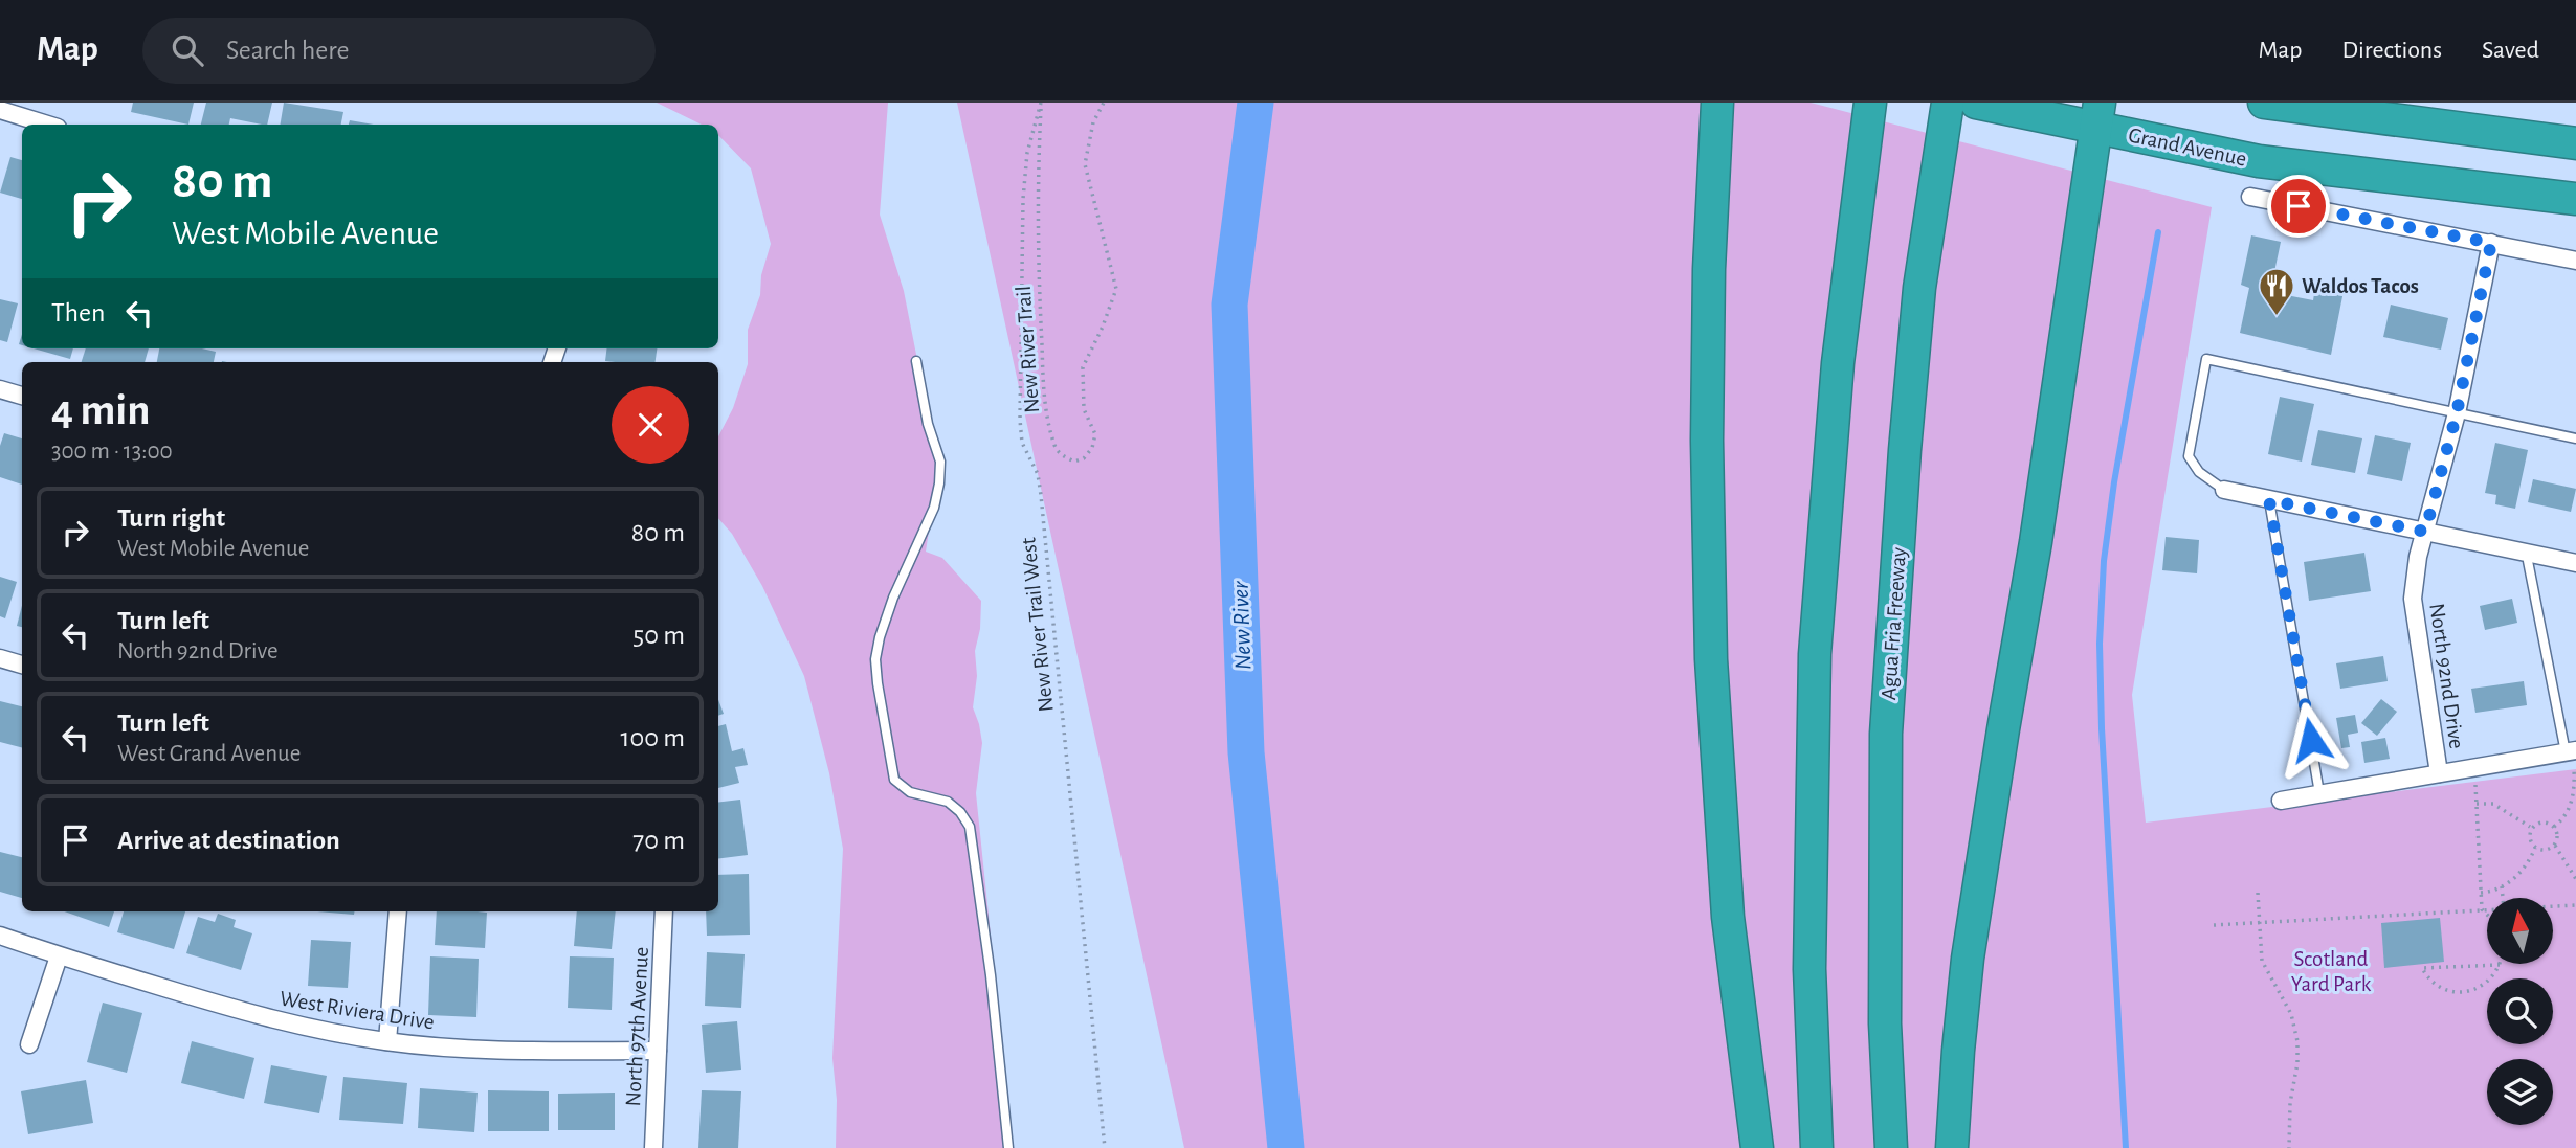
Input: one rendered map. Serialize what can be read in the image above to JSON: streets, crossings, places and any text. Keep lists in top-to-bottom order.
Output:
{
  "streets": {
    "highway": ["Grand Avenue", "Agua Fria Freeway"],
    "street": ["North 92nd Drive", "West Riviera Drive", "North 97th Avenue"],
    "path": ["New River Trail", "New River Trail West"]
  },
  "crossings": [
    ["New River Trail", "New River Trail West"],
    ["West Riviera Drive", "North 97th Avenue"]
  ],
  "water": ["New River"],
  "parks": ["Scotland Yard Park"],
  "places": {
    "restaurant": ["Waldos Tacos"]
  },
  "north": "top",
  "page": {
    "header": "Map",
    "search": "Search here",
    "nav": ["Map", "Directions", "Saved"],
    "turn": ["80 m", "West Mobile Avenue"],
    "then": "Then",
    "heading": ["4 min", "300 m · 13:00"],
    "list": [
      {
        "name": "Turn right",
        "note": "West Mobile Avenue",
        "value": "80 m"
      },
      {
        "name": "Turn left",
        "note": "North 92nd Drive",
        "value": "50 m"
      },
      {
        "name": "Turn left",
        "note": "West Grand Avenue",
        "value": "100 m"
      },
      {
        "name": "Arrive at destination",
        "value": "70 m"
      }
    ]
  }
}
